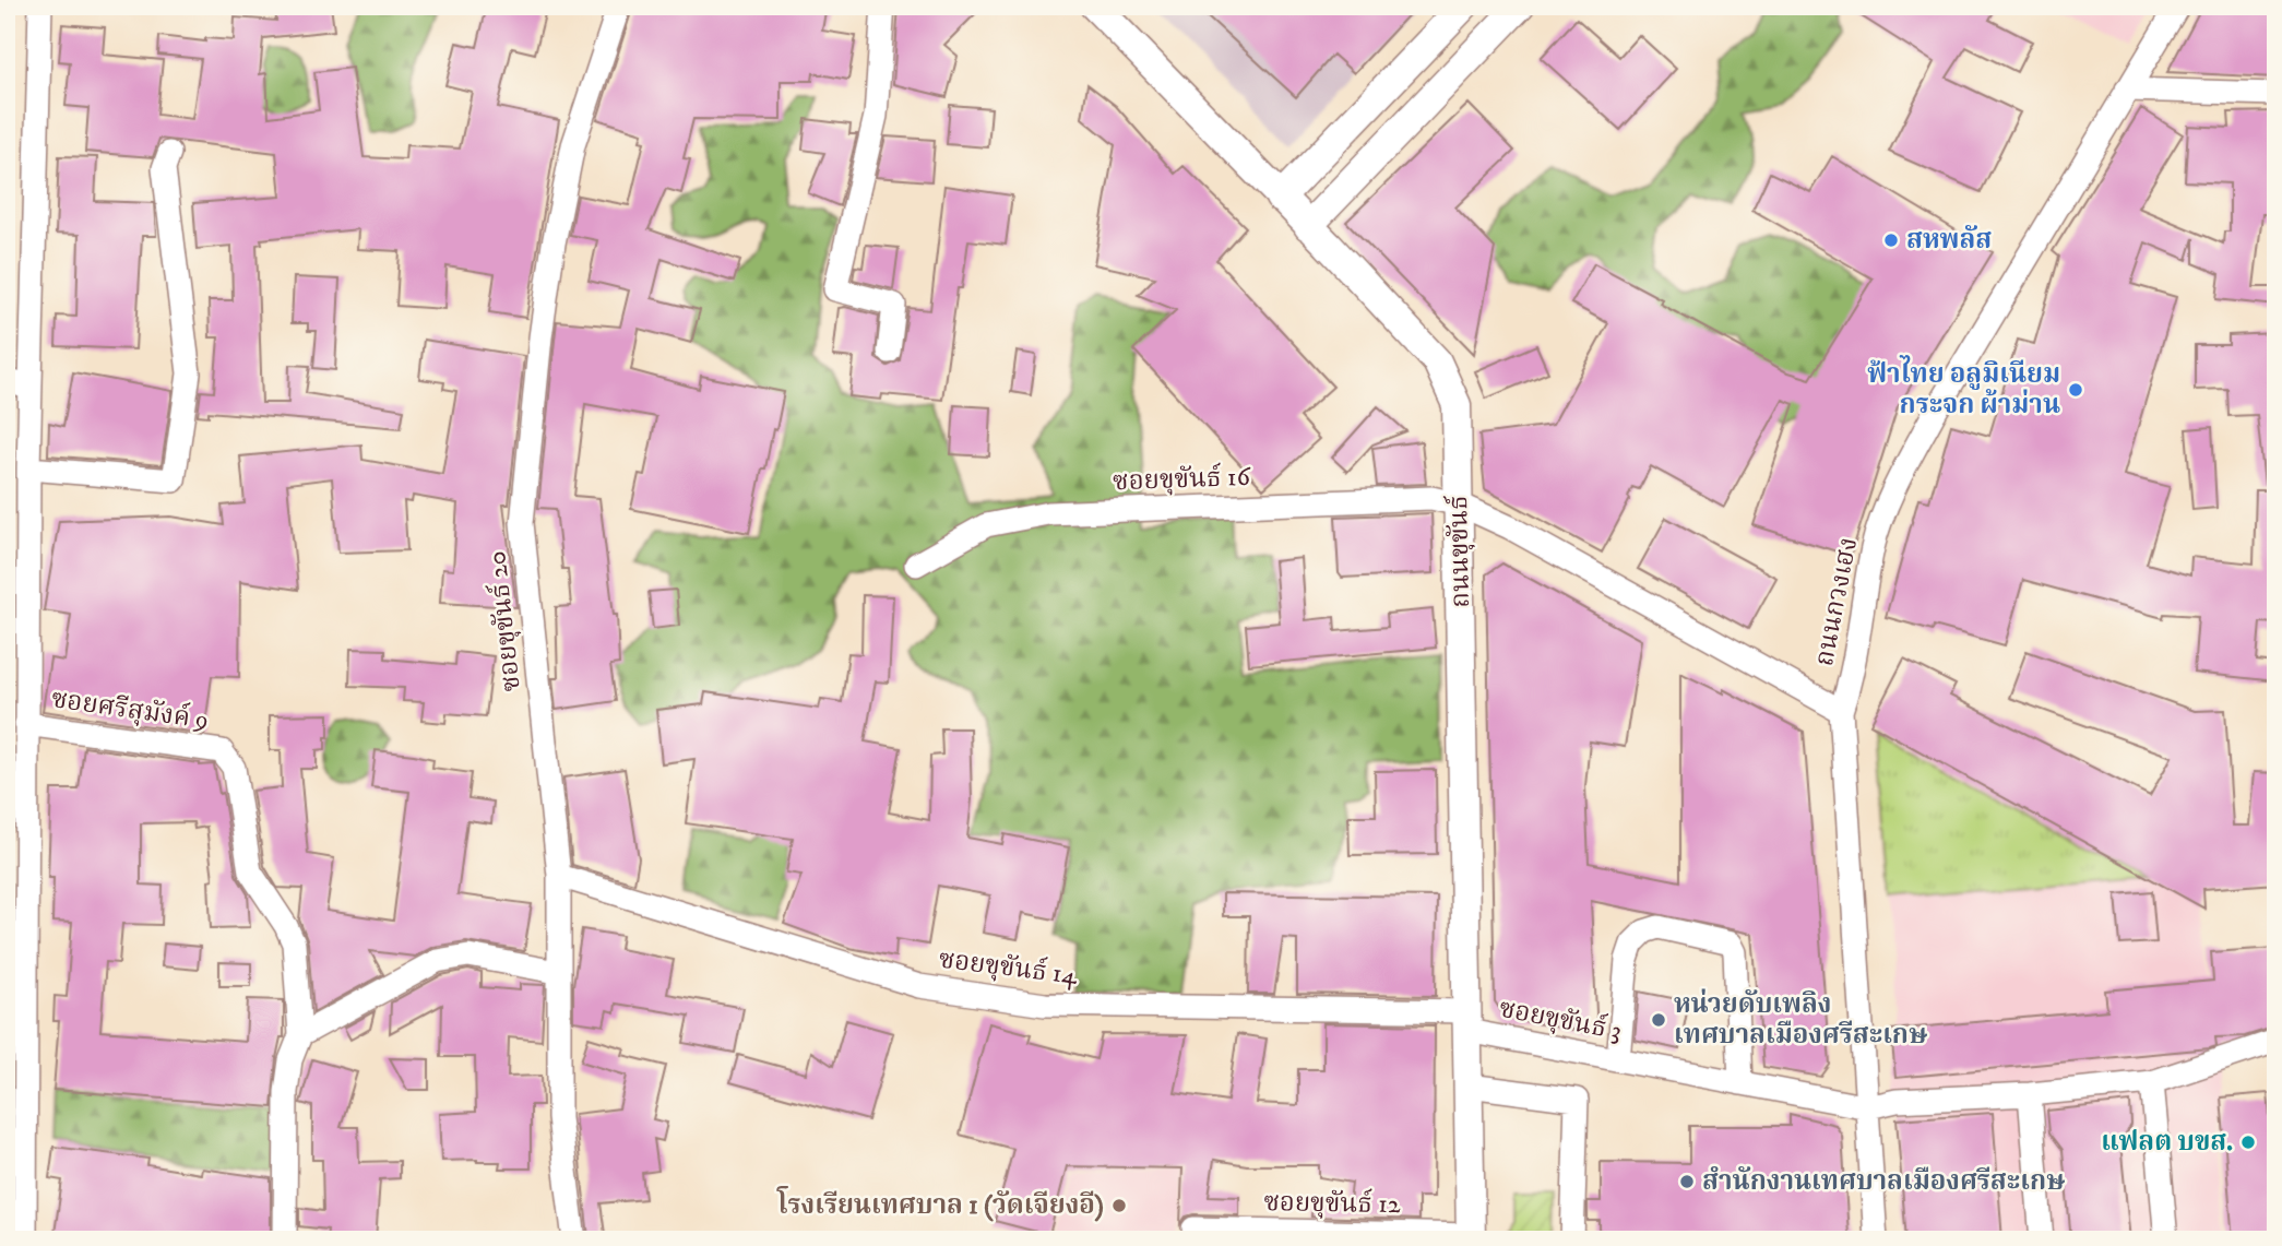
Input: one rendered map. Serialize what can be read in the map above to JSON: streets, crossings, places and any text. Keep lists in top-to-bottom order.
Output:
{
  "streets": {
    "main road": ["ถนนขุขันธ์"],
    "street": [
      "ซอยขุขันธ์ 16",
      "ถนนกวงเฮง",
      "ซอยขุขันธ์ 20",
      "ซอยศรีสุมังค์ 9",
      "ซอยขุขันธ์ 14",
      "ซอยขุขันธ์ 3",
      "ซอยขุขันธ์ 12"
    ]
  },
  "crossings": [
    ["ซอยขุขันธ์ 16", "ถนนขุขันธ์"],
    ["ซอยขุขันธ์ 16", "ถนนกวงเฮง"],
    ["ถนนขุขันธ์", "ซอยขุขันธ์ 14"],
    ["ถนนขุขันธ์", "ซอยขุขันธ์ 3"],
    ["ถนนขุขันธ์", "ซอยขุขันธ์ 12"],
    ["ถนนกวงเฮง", "ซอยขุขันธ์ 3"],
    ["ซอยขุขันธ์ 20", "ซอยขุขันธ์ 14"],
    ["ซอยขุขันธ์ 14", "ซอยขุขันธ์ 3"]
  ],
  "places": [
    "สหพลัส",
    "ฟ้าไทย อลูมิเนียม กระจก ผ้าม่าน",
    "หน่วยดับเพลิง เทศบาลเมืองศรีสะเกษ",
    "แฟลต บขส.",
    "สำนักงานเทศบาลเมืองศรีสะเกษ",
    "โรงเรียนเทศบาล 1 (วัดเจียงอี)"
  ]
}
